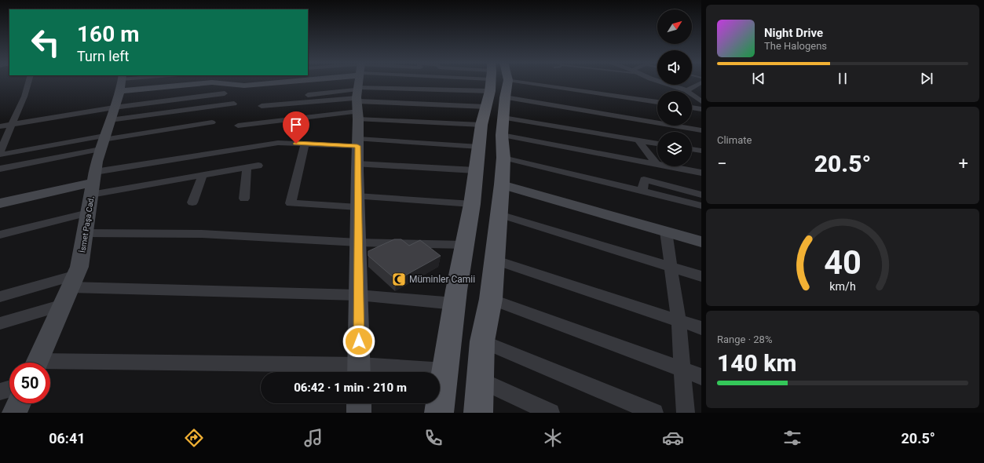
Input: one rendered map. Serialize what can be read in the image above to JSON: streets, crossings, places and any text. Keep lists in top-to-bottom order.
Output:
{
  "streets": {
    "main road": ["İsmet Paşa Cad."]
  },
  "places": {
    "mosque": ["Müminler Camii"]
  },
  "north": "top right",
  "page": {
    "turn": ["160 m", "Turn left"],
    "song": ["Night Drive", "The Halogens"],
    "tile": [
      "Climate",
      ["Range · 28%", "140 km"]
    ],
    "heat": ["−", "20.5°", "+"],
    "limit": "50",
    "trip": "06:42 · 1 min · 210 m",
    "tabs": ["06:41", "20.5°"],
    "gauge": ["40", "km/h"]
  }
}
